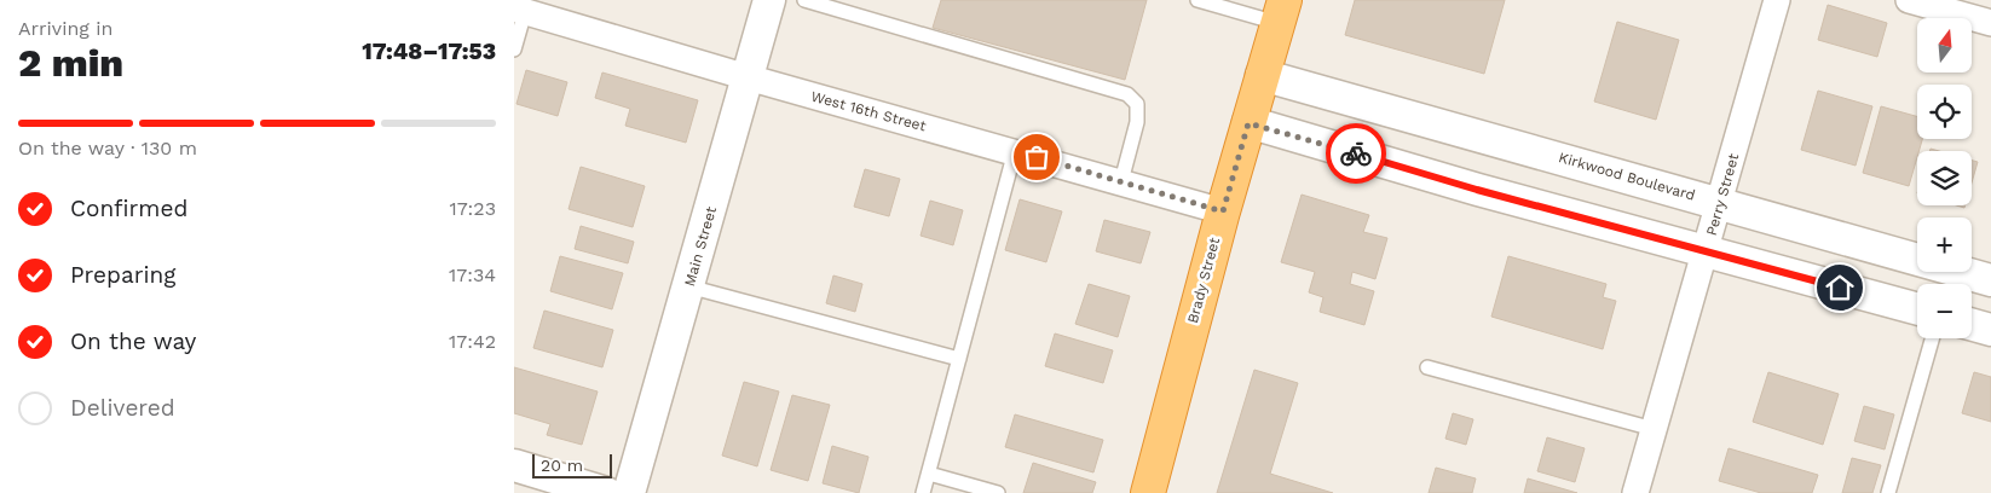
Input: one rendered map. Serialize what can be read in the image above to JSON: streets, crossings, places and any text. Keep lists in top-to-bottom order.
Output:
{
  "streets": {
    "highway": ["Brady Street"],
    "street": [
      "West 16th Street",
      "Kirkwood Boulevard",
      "Perry Street",
      "Main Street"
    ]
  },
  "crossings": [
    ["West 16th Street", "Main Street"],
    ["West 16th Street", "Brady Street"],
    ["Kirkwood Boulevard", "Perry Street"],
    ["Kirkwood Boulevard", "Brady Street"]
  ],
  "scale_bar": "20 m",
  "north": "top",
  "page": {
    "heading": ["2 min", "Arriving in", "17:48–17:53"],
    "map_buttons": ["+", "−"],
    "bar": "On the way · 130 m",
    "list": [
      ["Confirmed", "17:23"],
      ["Preparing", "17:34"],
      ["On the way", "17:42"],
      "Delivered"
    ],
    "scale": "20 m"
  }
}
